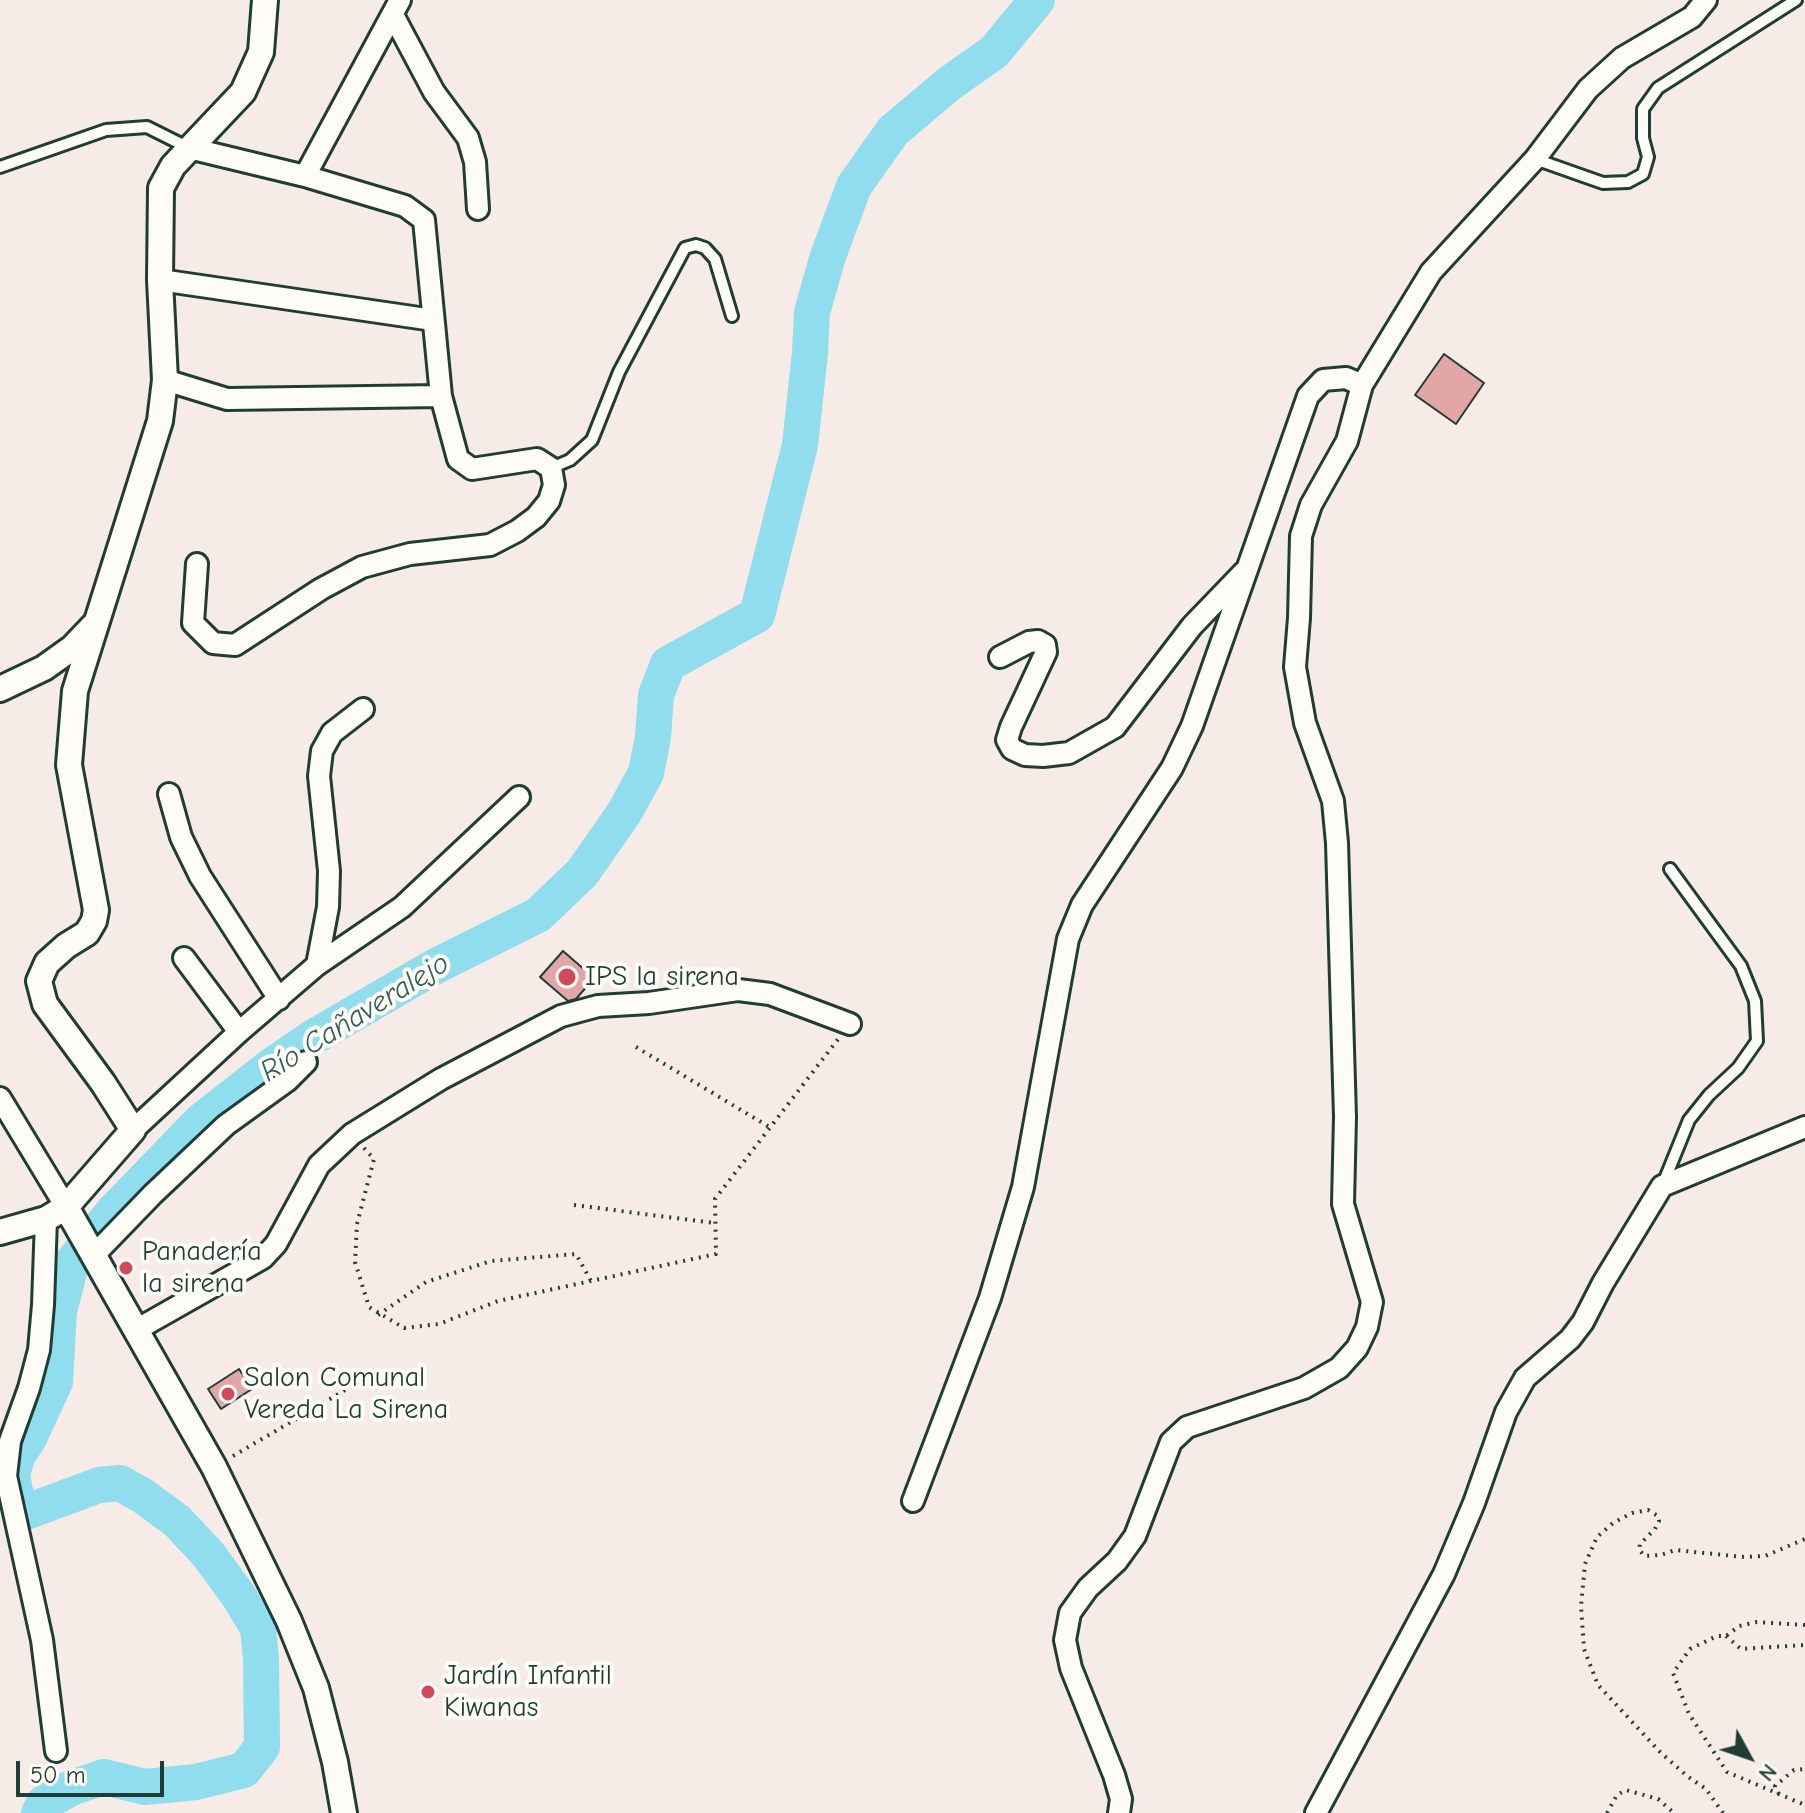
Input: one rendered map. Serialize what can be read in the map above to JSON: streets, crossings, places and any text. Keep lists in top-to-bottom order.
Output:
{
  "water": ["Río Cañaveralejo"],
  "places": [
    "IPS la sirena",
    "Panadería la sirena",
    "Salon Comunal Vereda La Sirena",
    "Jardín Infantil Kiwanas"
  ],
  "scale_bar": "50 m",
  "north": "bottom right"
}
